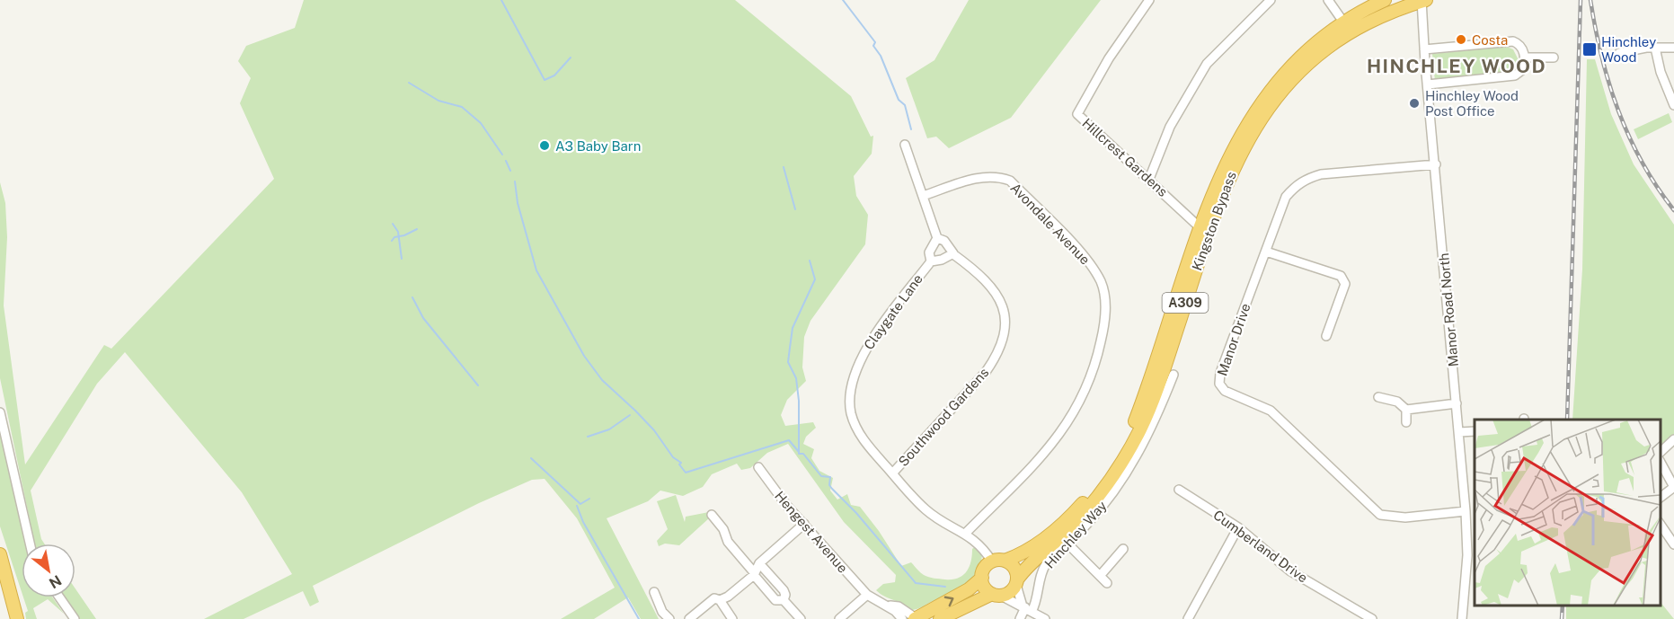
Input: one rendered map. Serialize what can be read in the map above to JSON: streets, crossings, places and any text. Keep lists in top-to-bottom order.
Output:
{
  "streets": {
    "highway": ["Kingston Bypass", "A309"],
    "street": [
      "Hillcrest Gardens",
      "Avondale Avenue",
      "Manor Road North",
      "Claygate Lane",
      "Manor Drive",
      "Southwood Gardens",
      "Hengest Avenue",
      "Hinchley Way",
      "Cumberland Drive"
    ]
  },
  "crossings": [
    ["Hillcrest Gardens", "Kingston Bypass"],
    ["Kingston Bypass", "Manor Road North"],
    ["Kingston Bypass", "Claygate Lane"],
    ["Avondale Avenue", "Claygate Lane"],
    ["Manor Road North", "Manor Drive"],
    ["Claygate Lane", "Southwood Gardens"]
  ],
  "districts": ["HINCHLEY WOOD"],
  "places": {
    "other": ["Costa", "Hinchley Wood Post Office", "A3 Baby Barn"],
    "transit": ["Hinchley Wood"]
  },
  "north": "bottom right"
}
